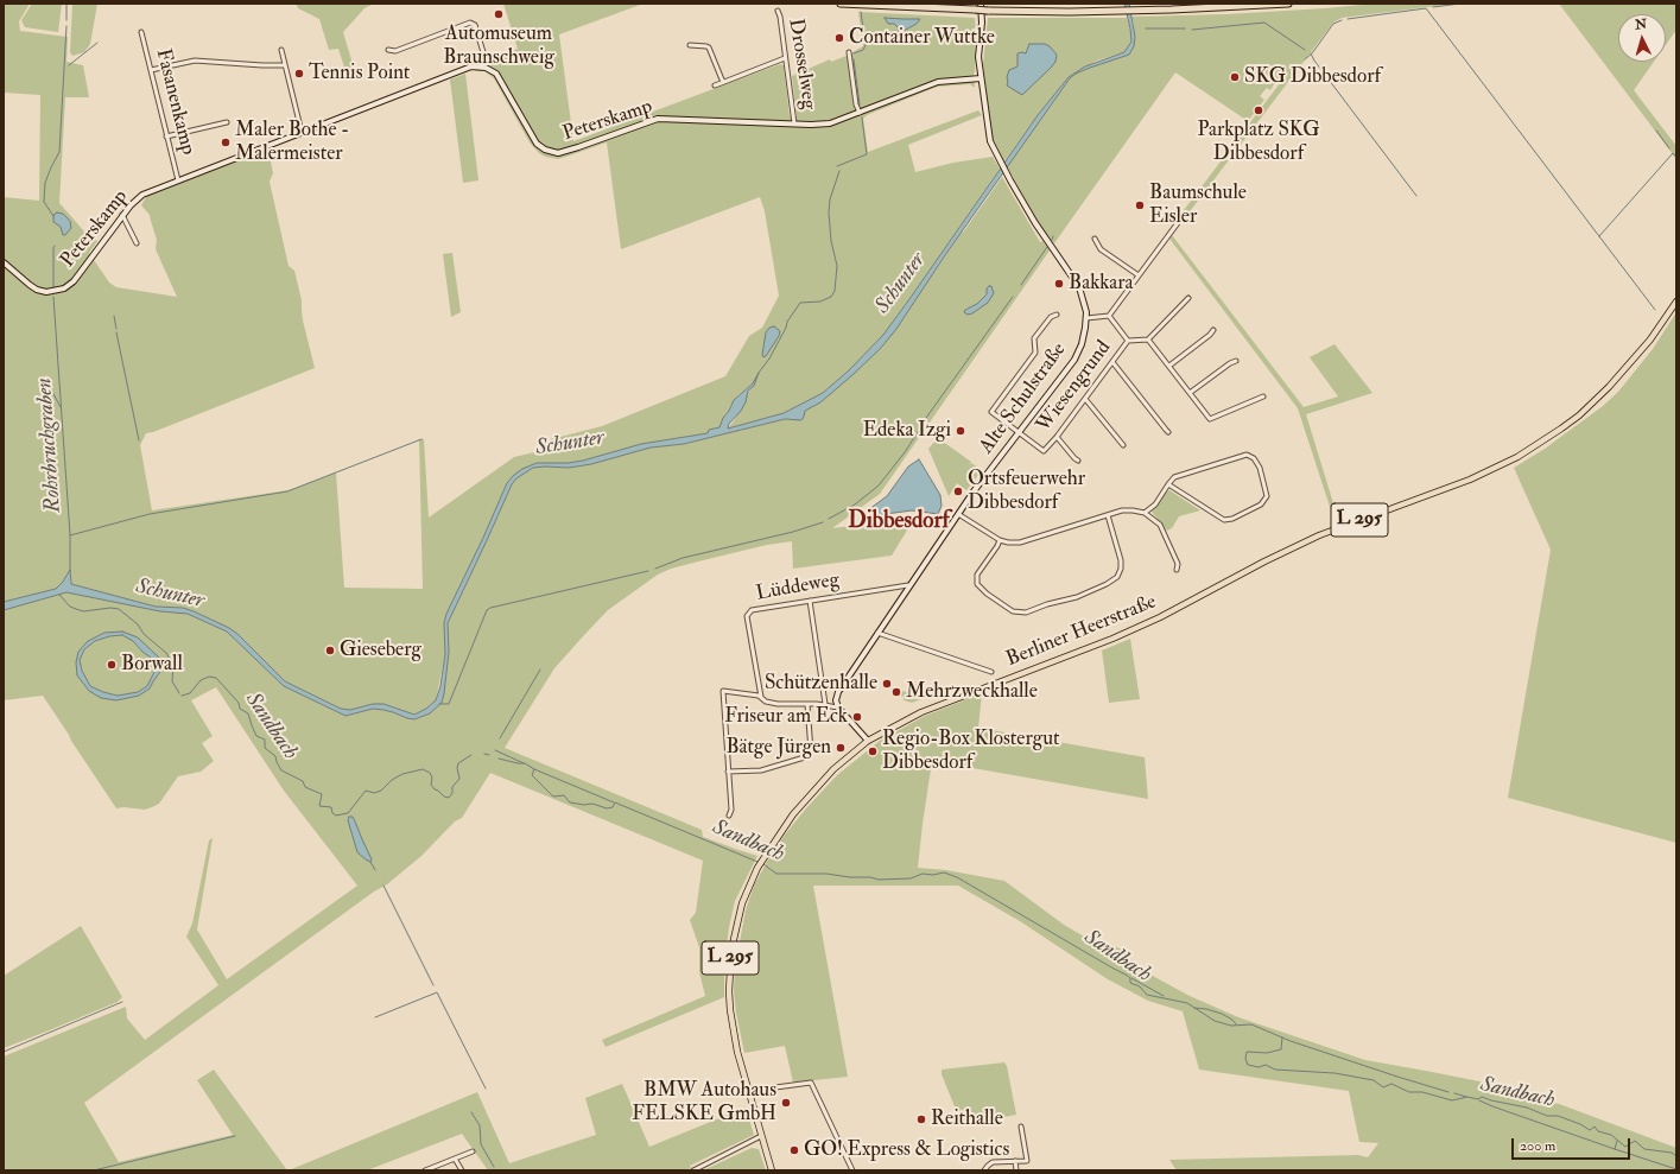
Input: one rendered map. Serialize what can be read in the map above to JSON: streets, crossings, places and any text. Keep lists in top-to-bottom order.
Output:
{
  "streets": {
    "main road": ["L 295", "Berliner Heerstraße"],
    "street": [
      "Drosselweg",
      "Fasanenkamp",
      "Peterskamp",
      "Wiesengrund",
      "Alte Schulstraße",
      "Lüddeweg"
    ]
  },
  "crossings": [
    ["Drosselweg", "Peterskamp"],
    ["Fasanenkamp", "Peterskamp"],
    ["Peterskamp", "Alte Schulstraße"],
    ["Wiesengrund", "Alte Schulstraße"],
    ["Alte Schulstraße", "Lüddeweg"]
  ],
  "districts": ["Dibbesdorf"],
  "water": ["Schunter", "Rohrbruchgraben", "Sandbach"],
  "places": [
    "Automuseum Braunschweig",
    "Container Wuttke",
    "Tennis Point",
    "SKG Dibbesdorf",
    "Parkplatz SKG Dibbesdorf",
    "Maler Bothe - Malermeister",
    "Baumschule Eisler",
    "Bakkara",
    "Edeka Izgi",
    "Ortsfeuerwehr Dibbesdorf",
    "Gieseberg",
    "Borwall",
    "Schützenhalle",
    "Mehrzweckhalle",
    "Friseur am Eck",
    "Bätge Jürgen",
    "Regio-Box Klostergut Dibbesdorf",
    "BMW Autohaus FELSKE GmbH",
    "Reithalle",
    "GO! Express & Logistics"
  ],
  "scale_bar": "200 m",
  "north": "top"
}
